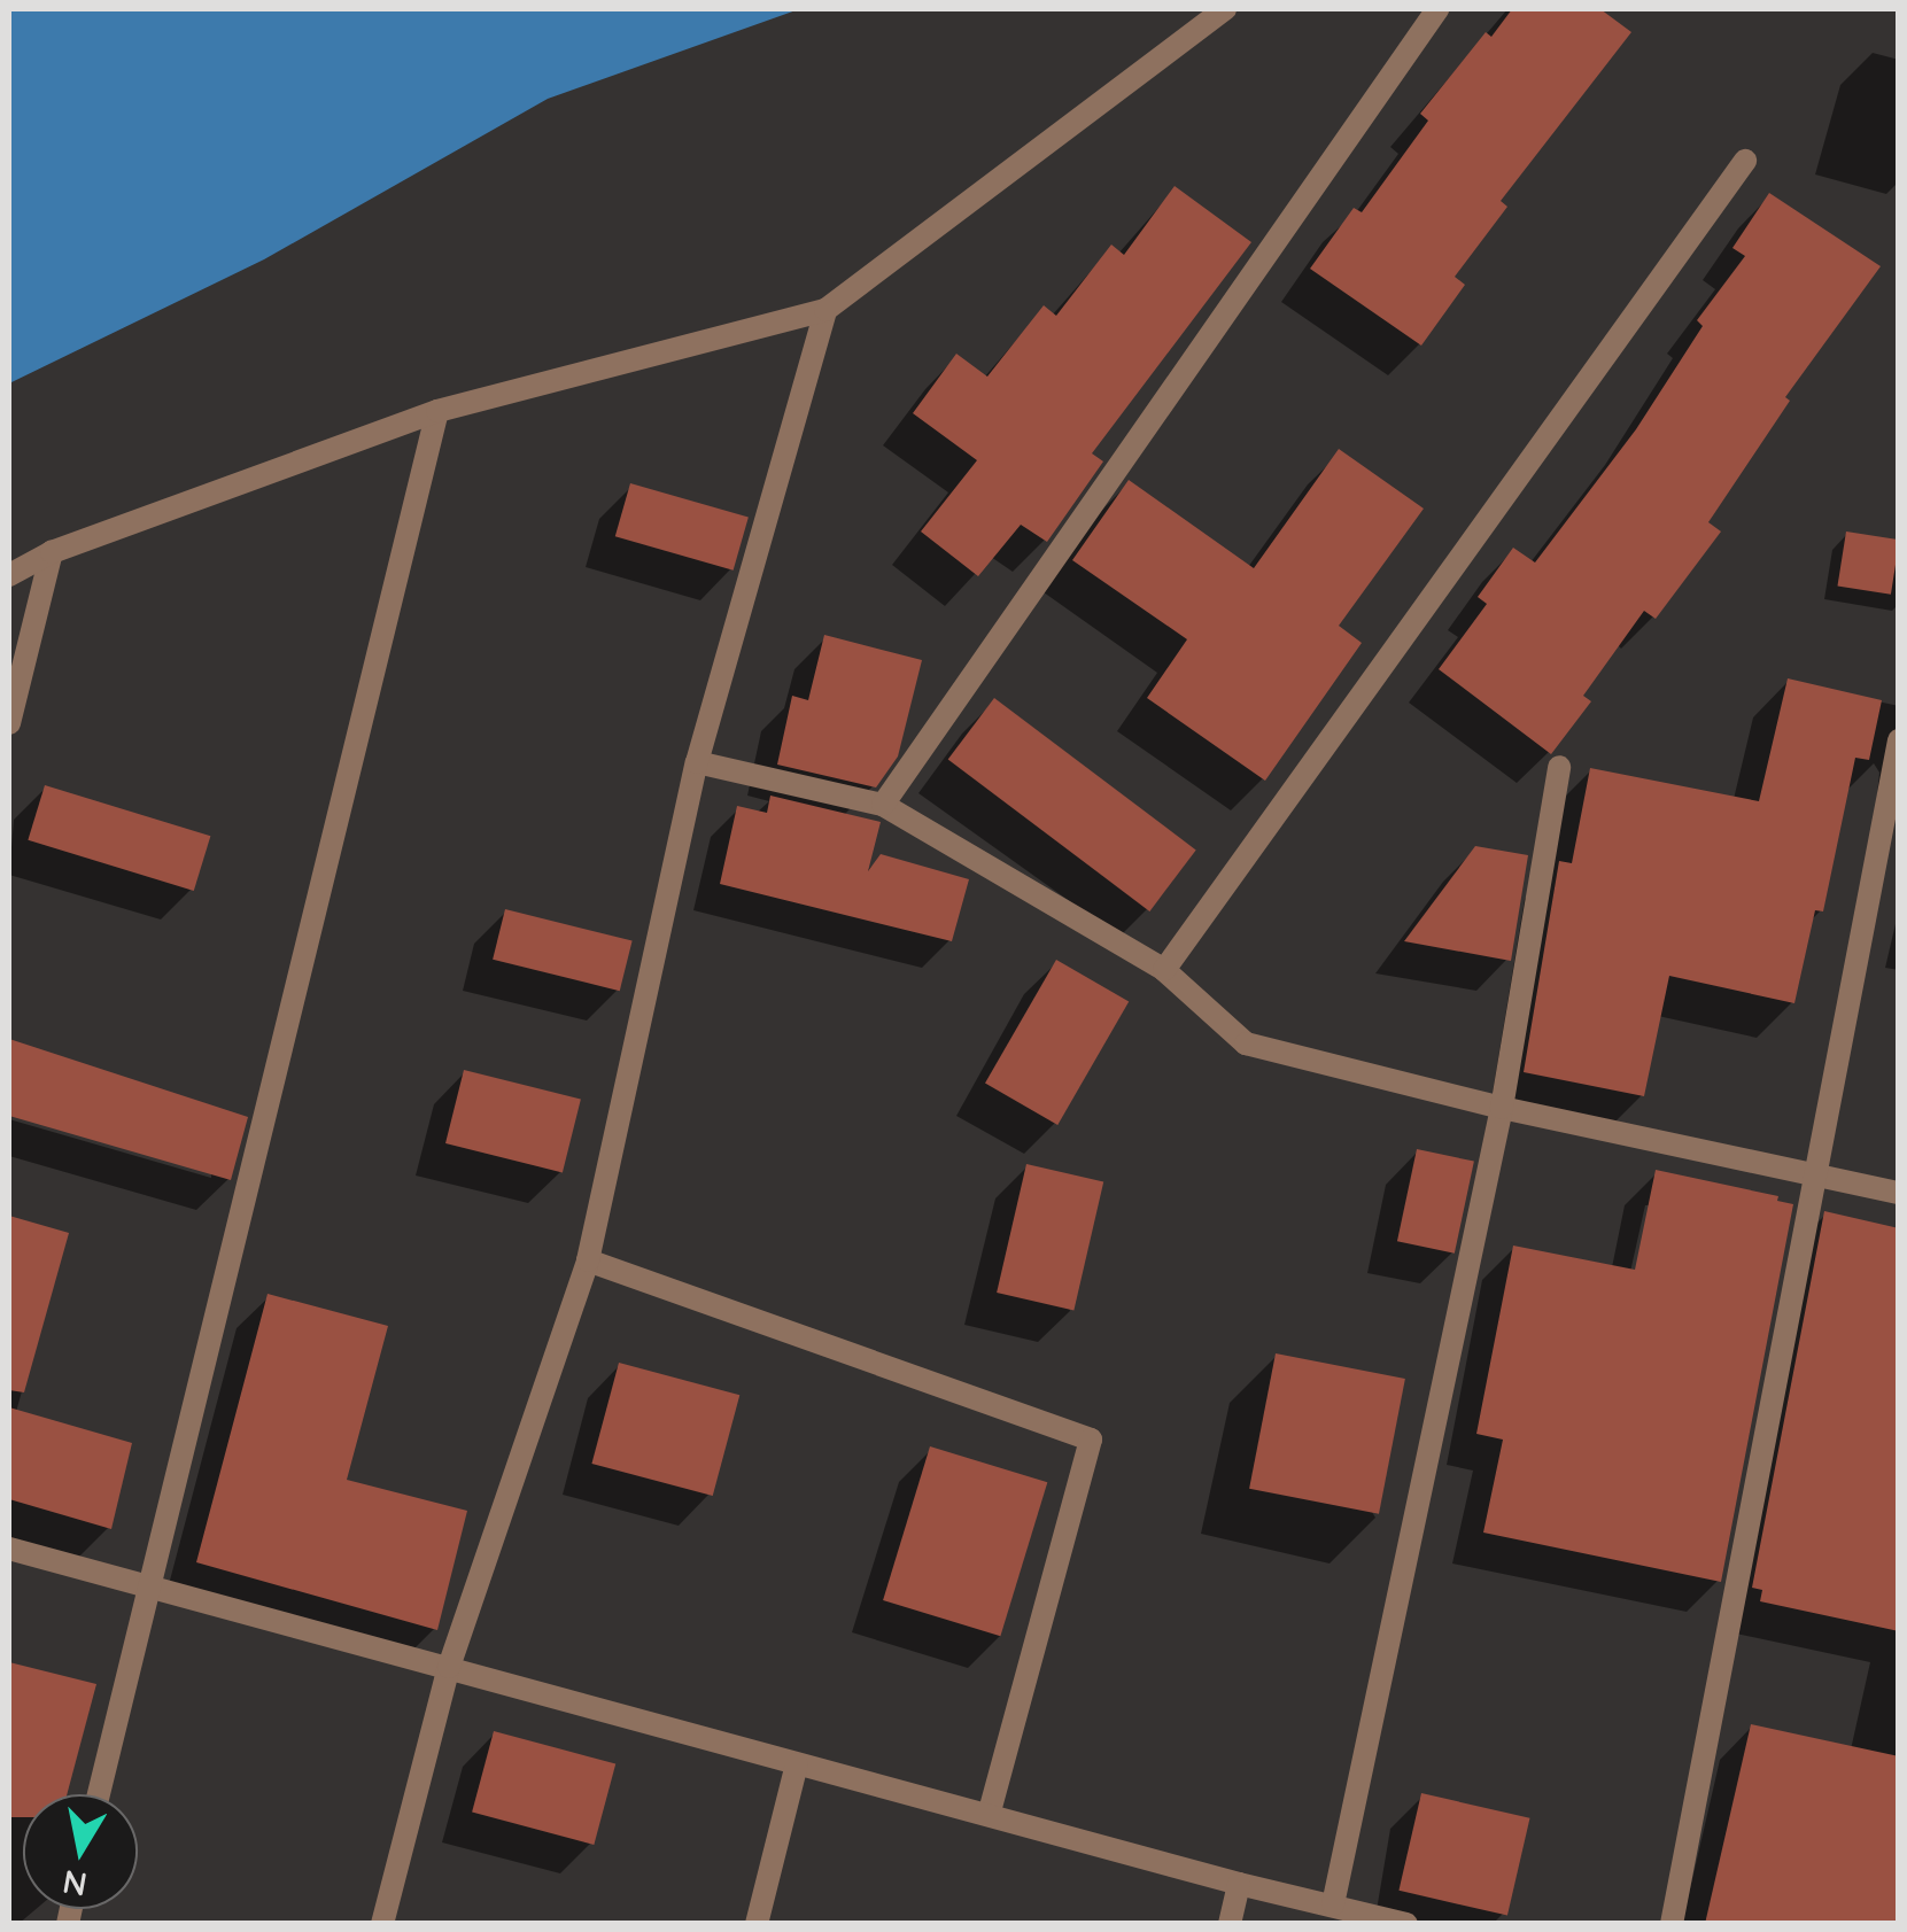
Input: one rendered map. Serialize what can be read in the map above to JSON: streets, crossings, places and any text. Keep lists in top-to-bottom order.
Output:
{
  "north": "bottom"
}
